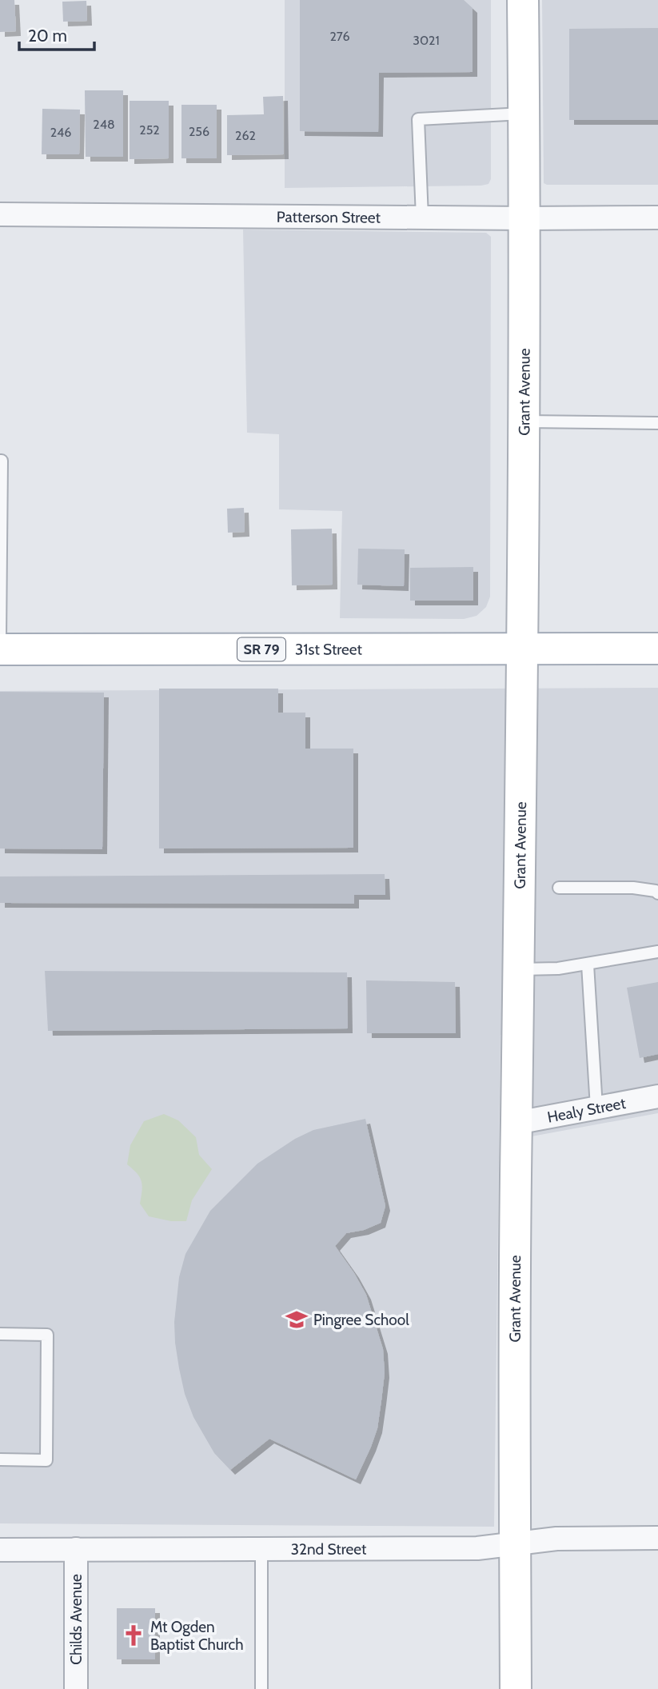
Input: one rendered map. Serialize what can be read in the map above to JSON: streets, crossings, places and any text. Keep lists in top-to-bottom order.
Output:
{
  "streets": {
    "street": [
      "Patterson Street",
      "Grant Avenue",
      "SR 79",
      "31st Street",
      "Healy Street",
      "32nd Street",
      "Childs Avenue"
    ]
  },
  "crossings": [
    ["Patterson Street", "Grant Avenue"],
    ["Grant Avenue", "31st Street"],
    ["Grant Avenue", "Healy Street"],
    ["Grant Avenue", "32nd Street"],
    ["32nd Street", "Childs Avenue"]
  ],
  "places": {
    "school or university": ["Pingree School"],
    "church": ["Mt Ogden Baptist Church"]
  },
  "house_numbers": [
    "276",
    "3021",
    "248",
    "252",
    "256",
    "246",
    "262"
  ],
  "scale_bar": "20 m"
}
